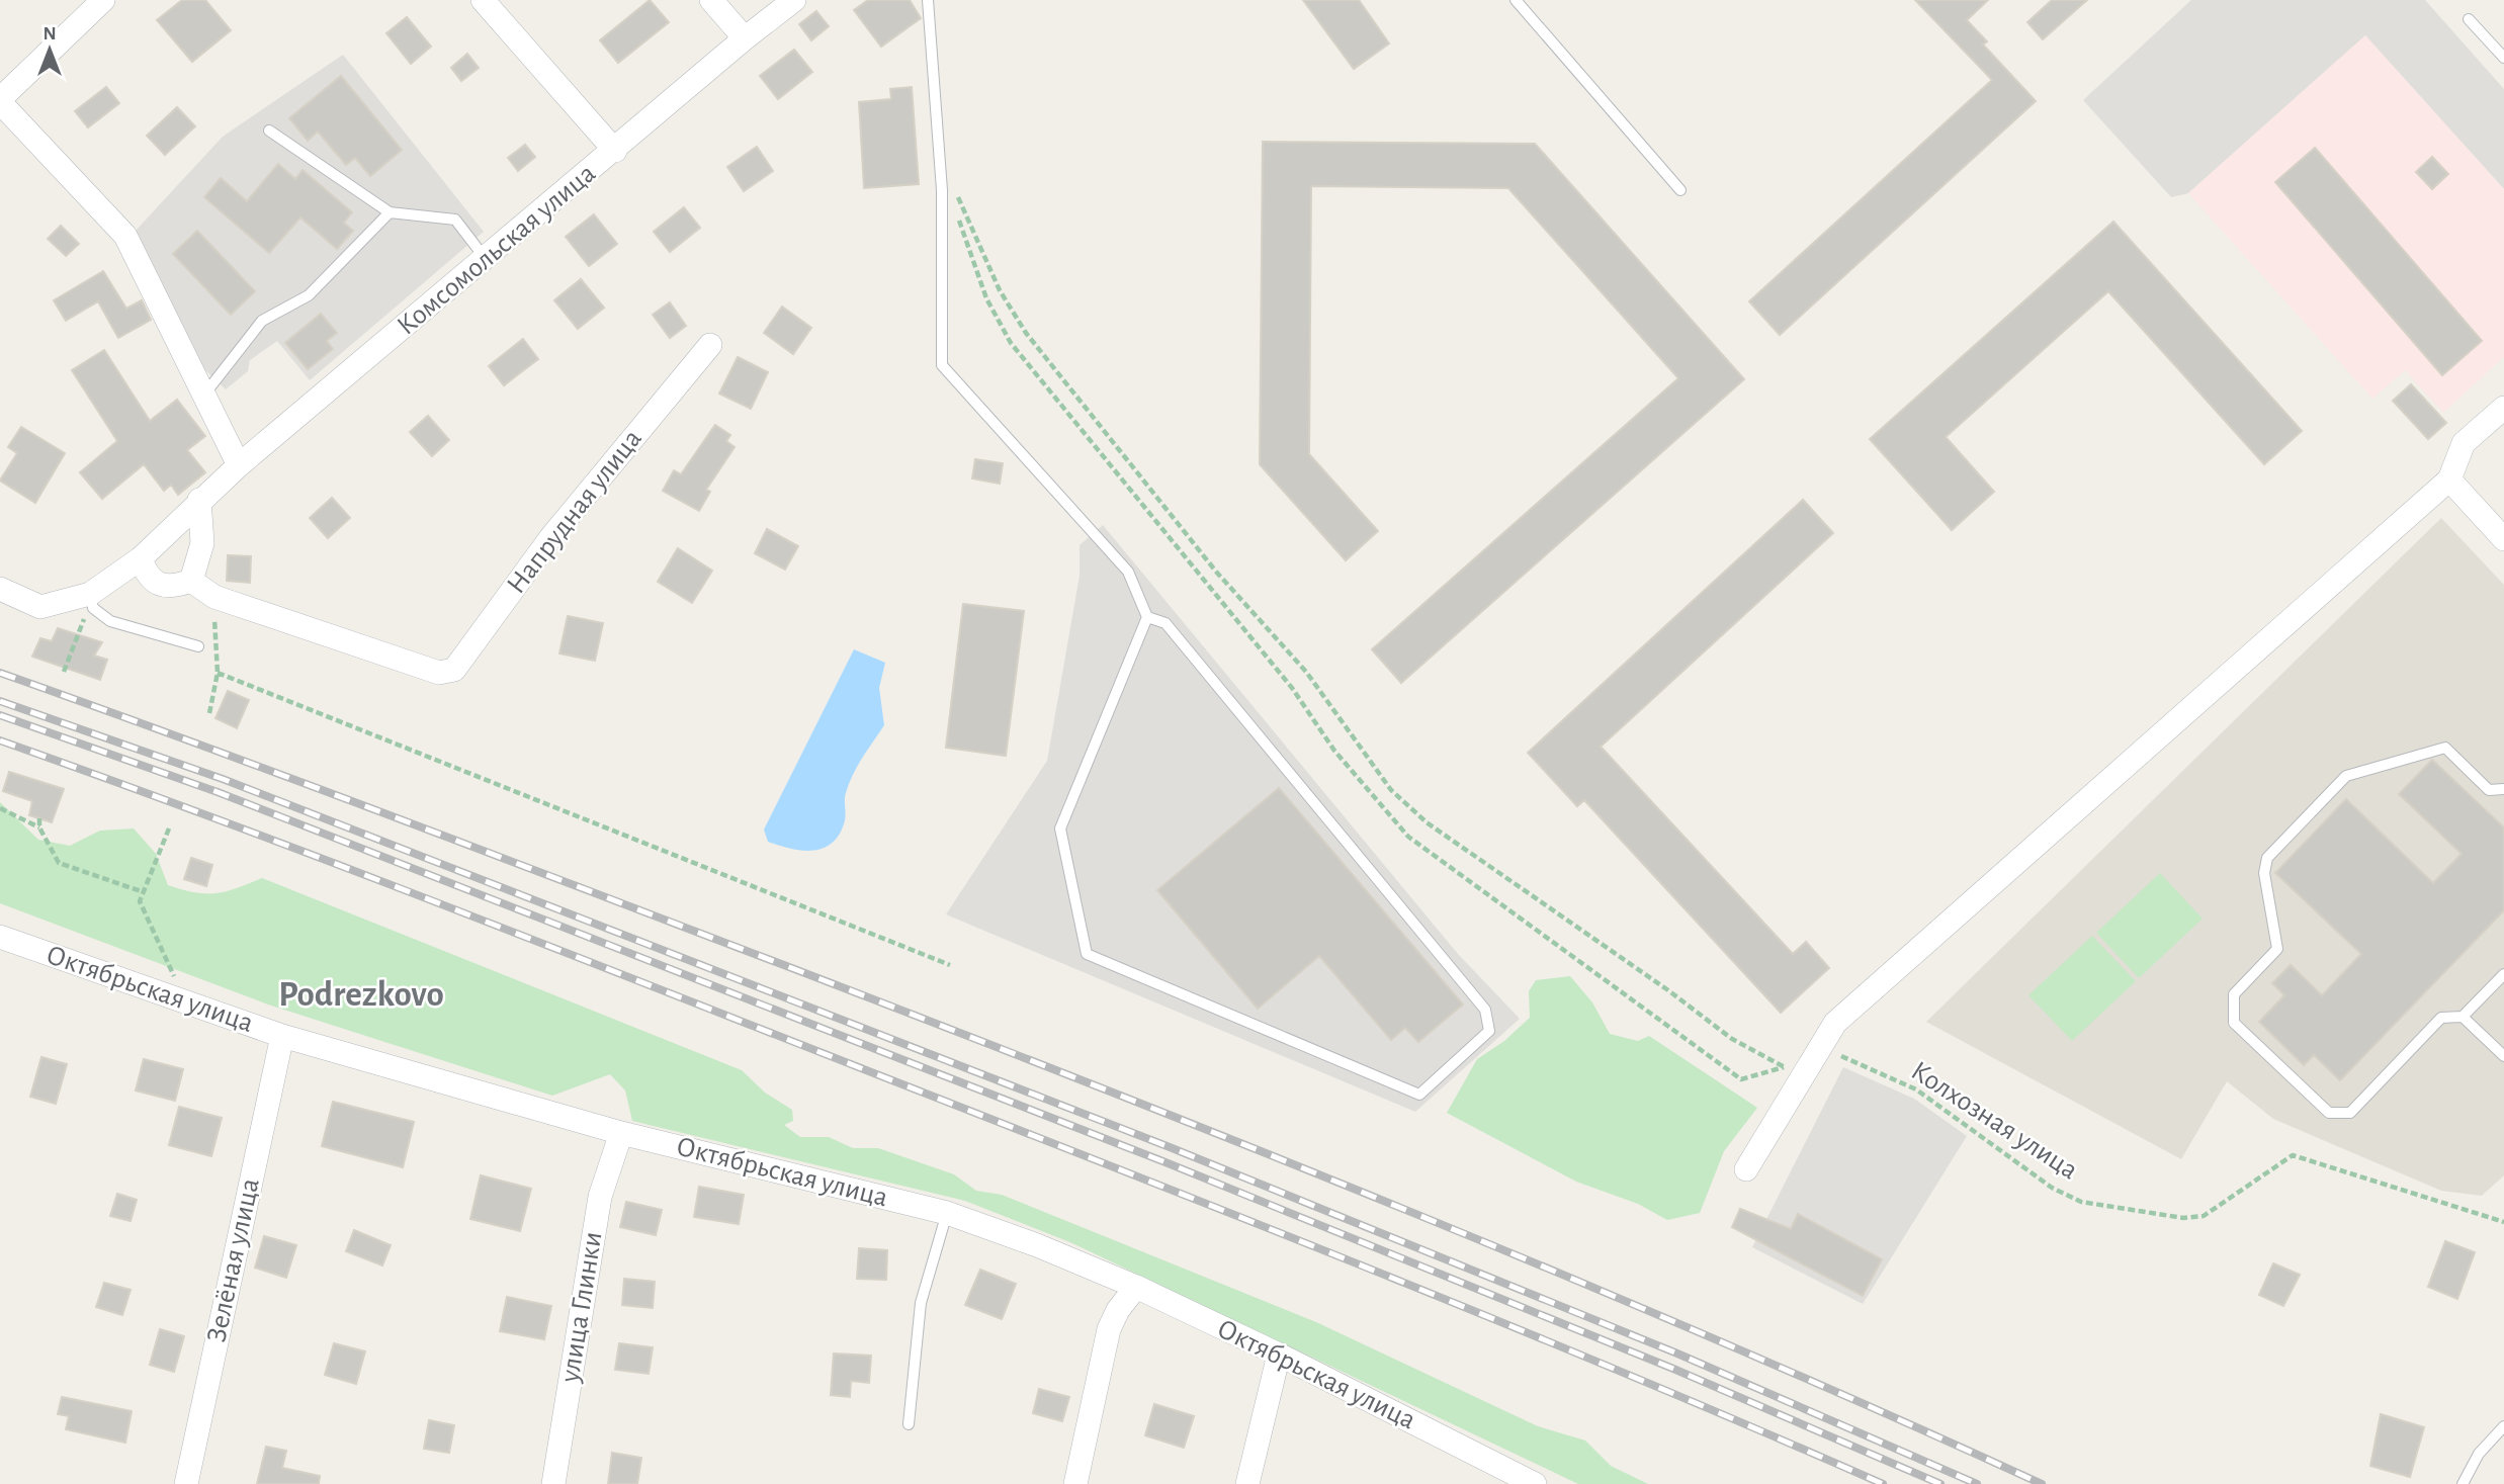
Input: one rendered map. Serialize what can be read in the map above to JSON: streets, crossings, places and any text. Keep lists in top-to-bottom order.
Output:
{
  "streets": {
    "street": [
      "Комсомольская улица",
      "Напрудная улица",
      "Октябрьская улица",
      "Зелёная улица",
      "улица Глинки"
    ],
    "path": ["Колхозная улица"]
  },
  "crossings": [
    ["Октябрьская улица", "Зелёная улица"],
    ["Октябрьская улица", "улица Глинки"]
  ],
  "districts": ["Podrezkovo"],
  "north": "top"
}
